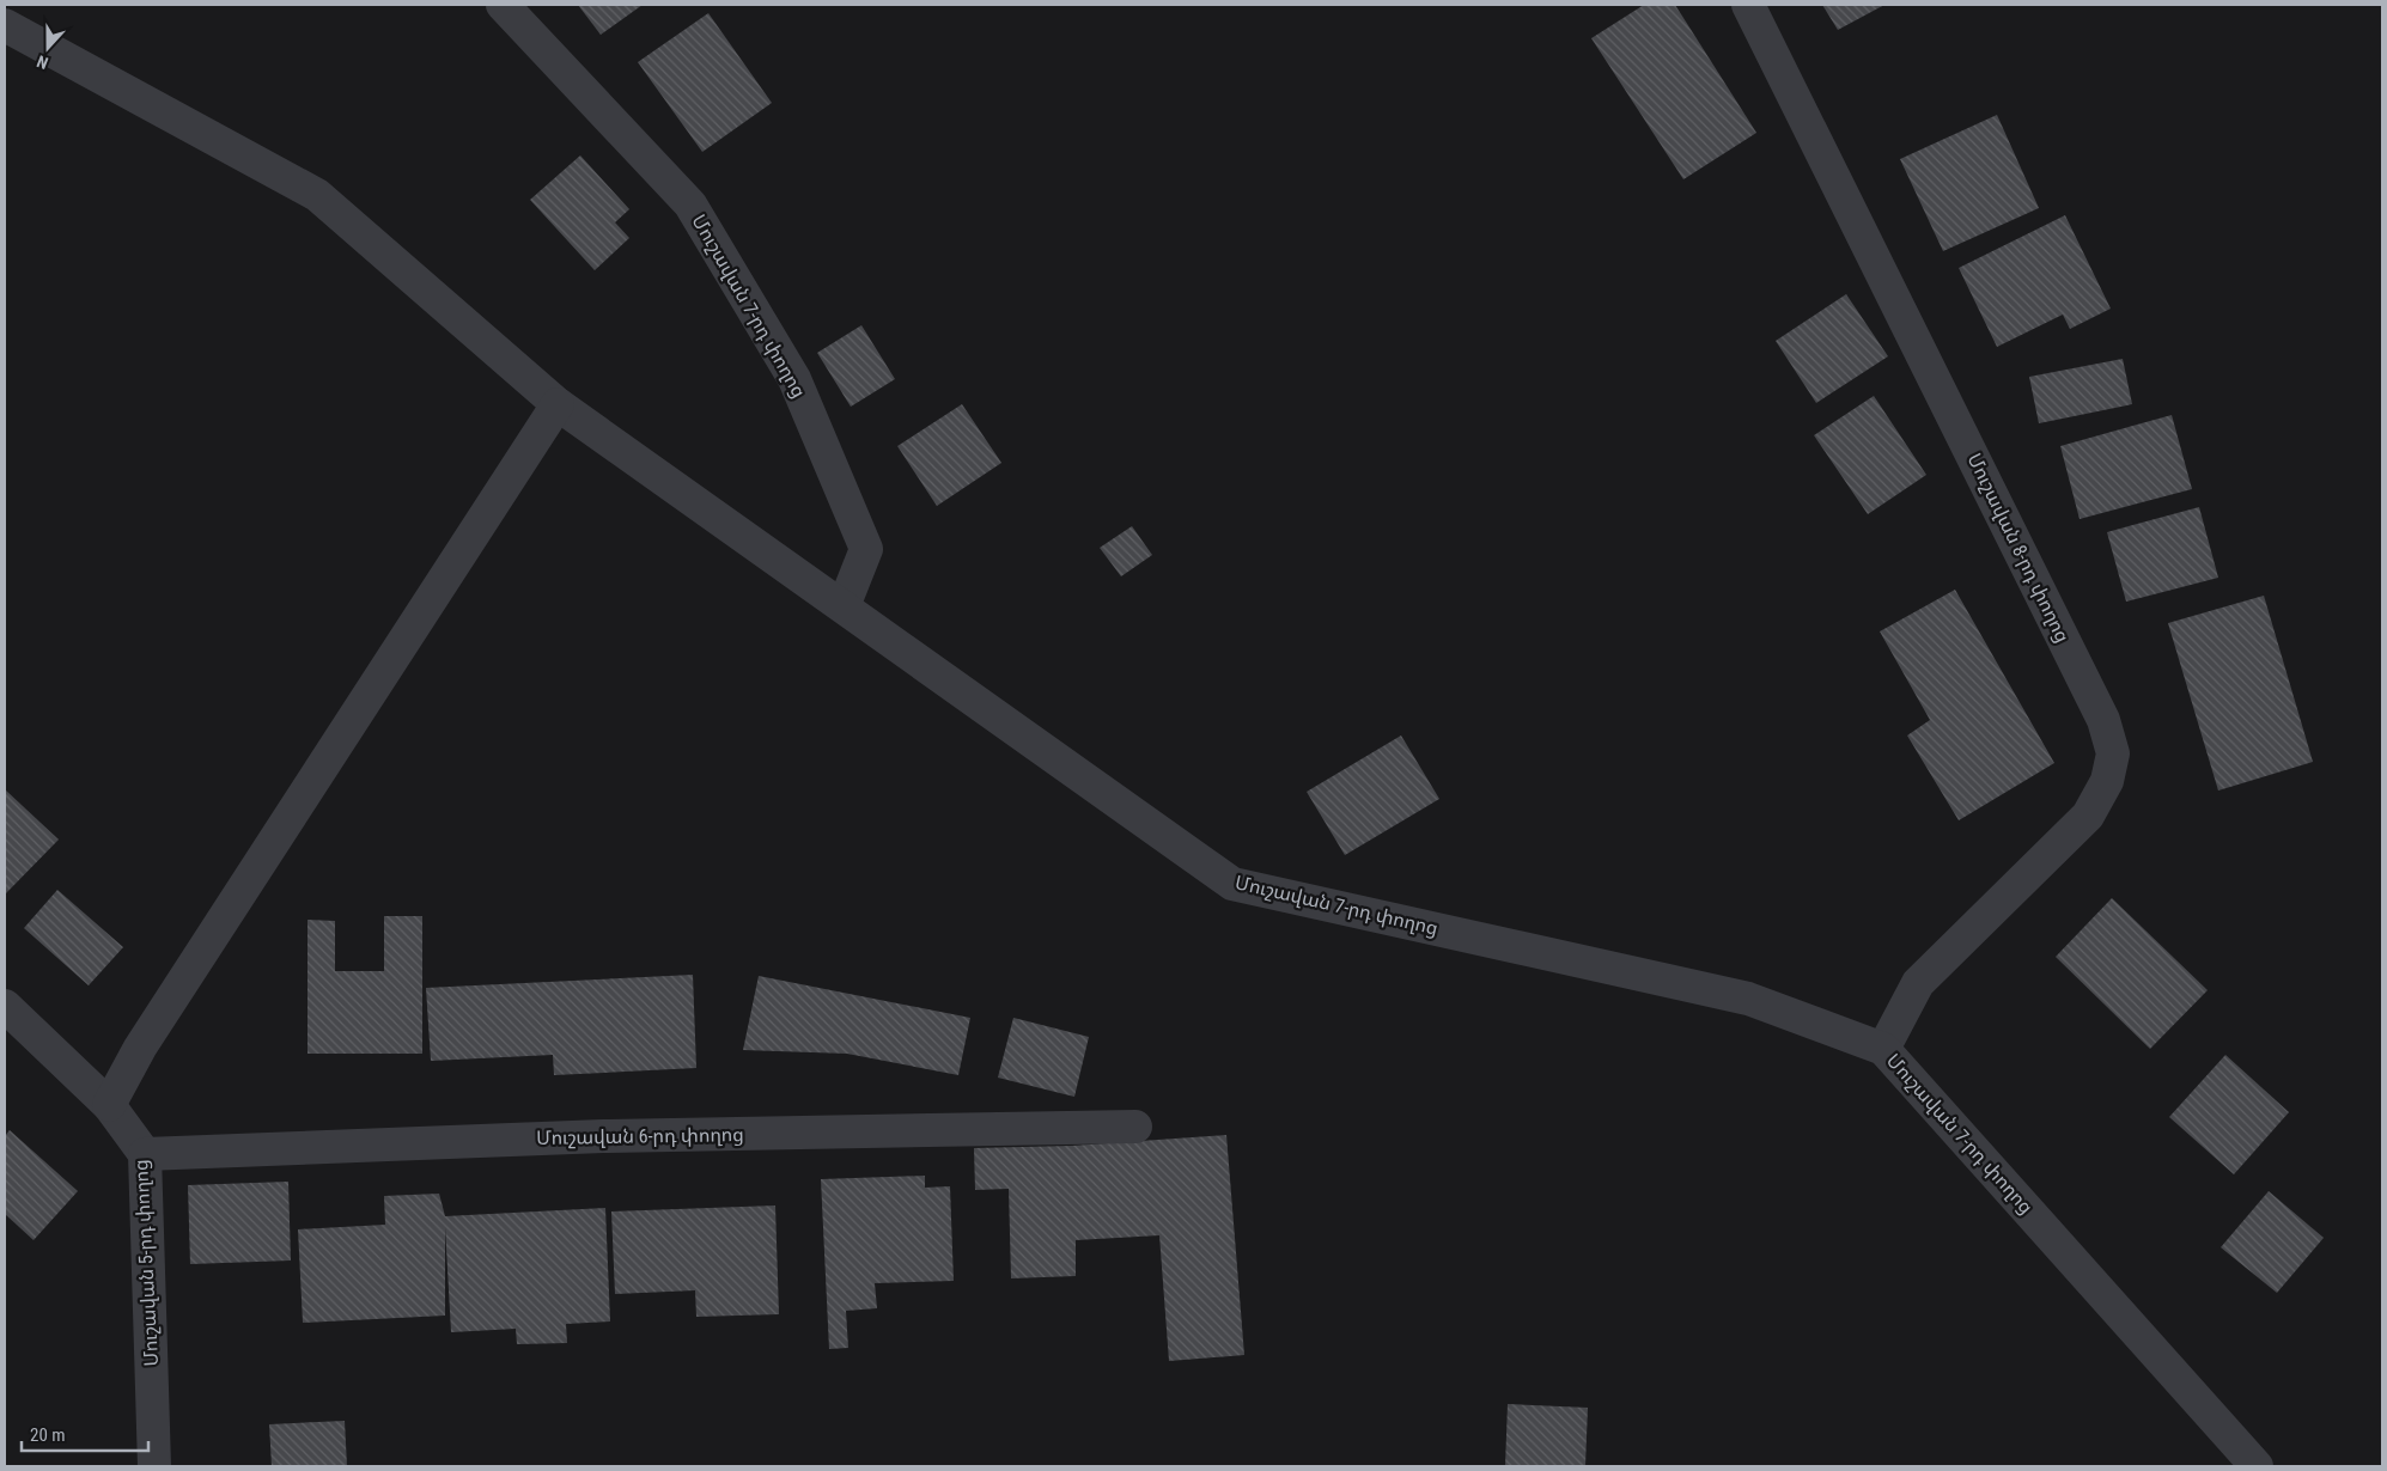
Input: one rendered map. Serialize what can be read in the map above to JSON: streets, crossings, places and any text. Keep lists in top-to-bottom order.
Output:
{
  "streets": {
    "street": [
      "Մուշավան 7-րդ փողոց",
      "Մուշավան 8-րդ փողոց",
      "Մուշավան 6-րդ փողոց",
      "Մուշավան 5-րդ փողոց"
    ]
  },
  "crossings": [
    ["Մուշավան 7-րդ փողոց", "Մուշավան 8-րդ փողոց"],
    ["Մուշավան 6-րդ փողոց", "Մուշավան 5-րդ փողոց"]
  ],
  "scale_bar": "20 m",
  "north": "bottom"
}
